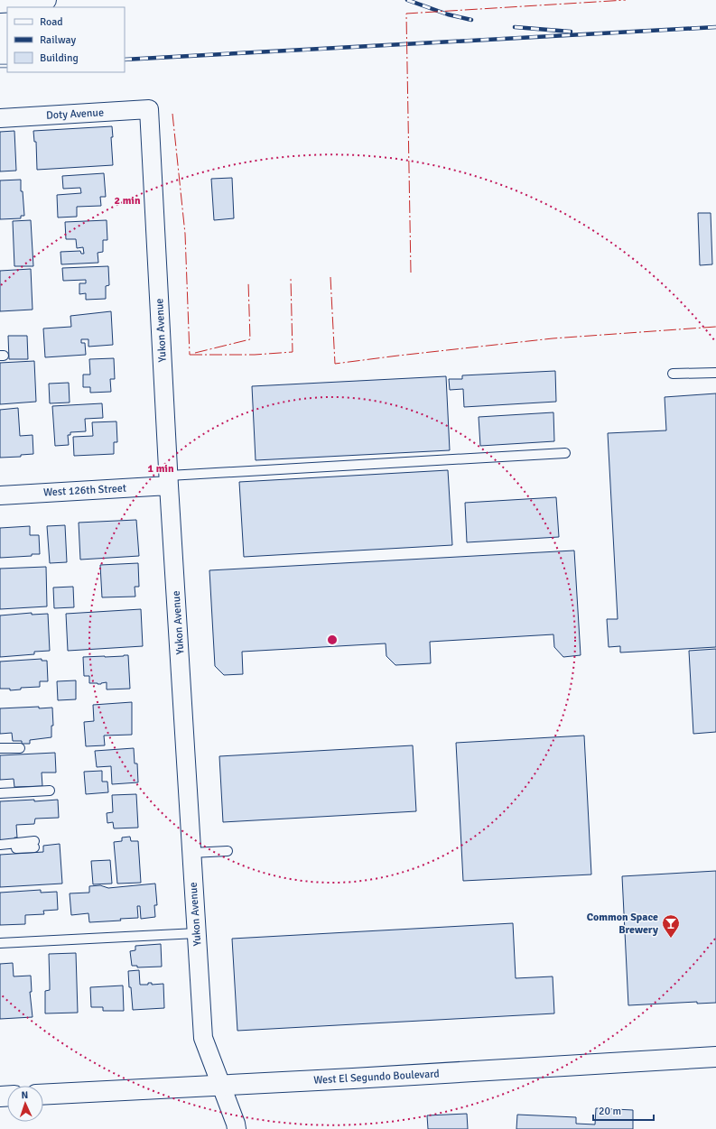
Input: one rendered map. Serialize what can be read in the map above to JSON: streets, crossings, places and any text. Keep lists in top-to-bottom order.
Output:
{
  "streets": {
    "main road": ["West El Segundo Boulevard"],
    "street": ["Doty Avenue", "Yukon Avenue", "West 126th Street"]
  },
  "crossings": [
    ["Doty Avenue", "Yukon Avenue"],
    ["Yukon Avenue", "West 126th Street"],
    ["Yukon Avenue", "West El Segundo Boulevard"]
  ],
  "places": {
    "bar": ["Common Space Brewery"]
  },
  "legend": ["Road", "Railway", "Building"],
  "scale_bar": "20 m",
  "north": "top",
  "rings": ["2 min", "1 min"]
}
